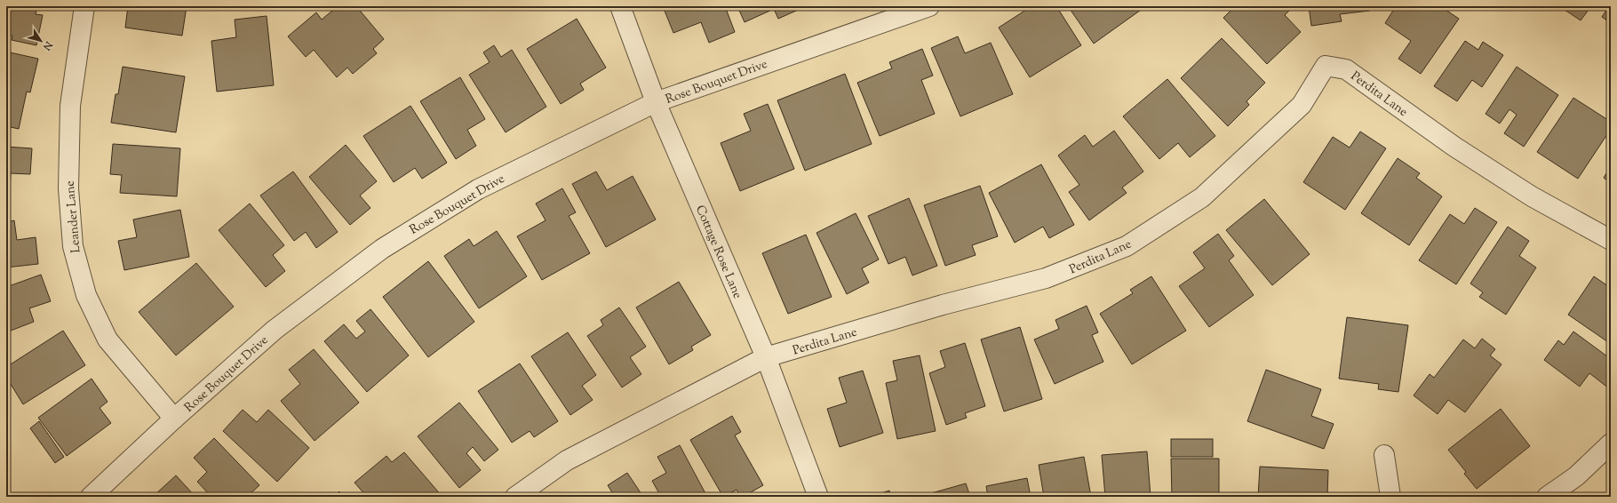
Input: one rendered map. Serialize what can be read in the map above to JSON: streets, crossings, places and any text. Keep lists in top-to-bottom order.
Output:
{
  "streets": {
    "street": [
      "Rose Bouquet Drive",
      "Perdita Lane",
      "Leander Lane",
      "Cottage Rose Lane"
    ]
  },
  "crossings": [
    ["Rose Bouquet Drive", "Leander Lane"],
    ["Rose Bouquet Drive", "Cottage Rose Lane"],
    ["Perdita Lane", "Cottage Rose Lane"]
  ],
  "north": "bottom right"
}
